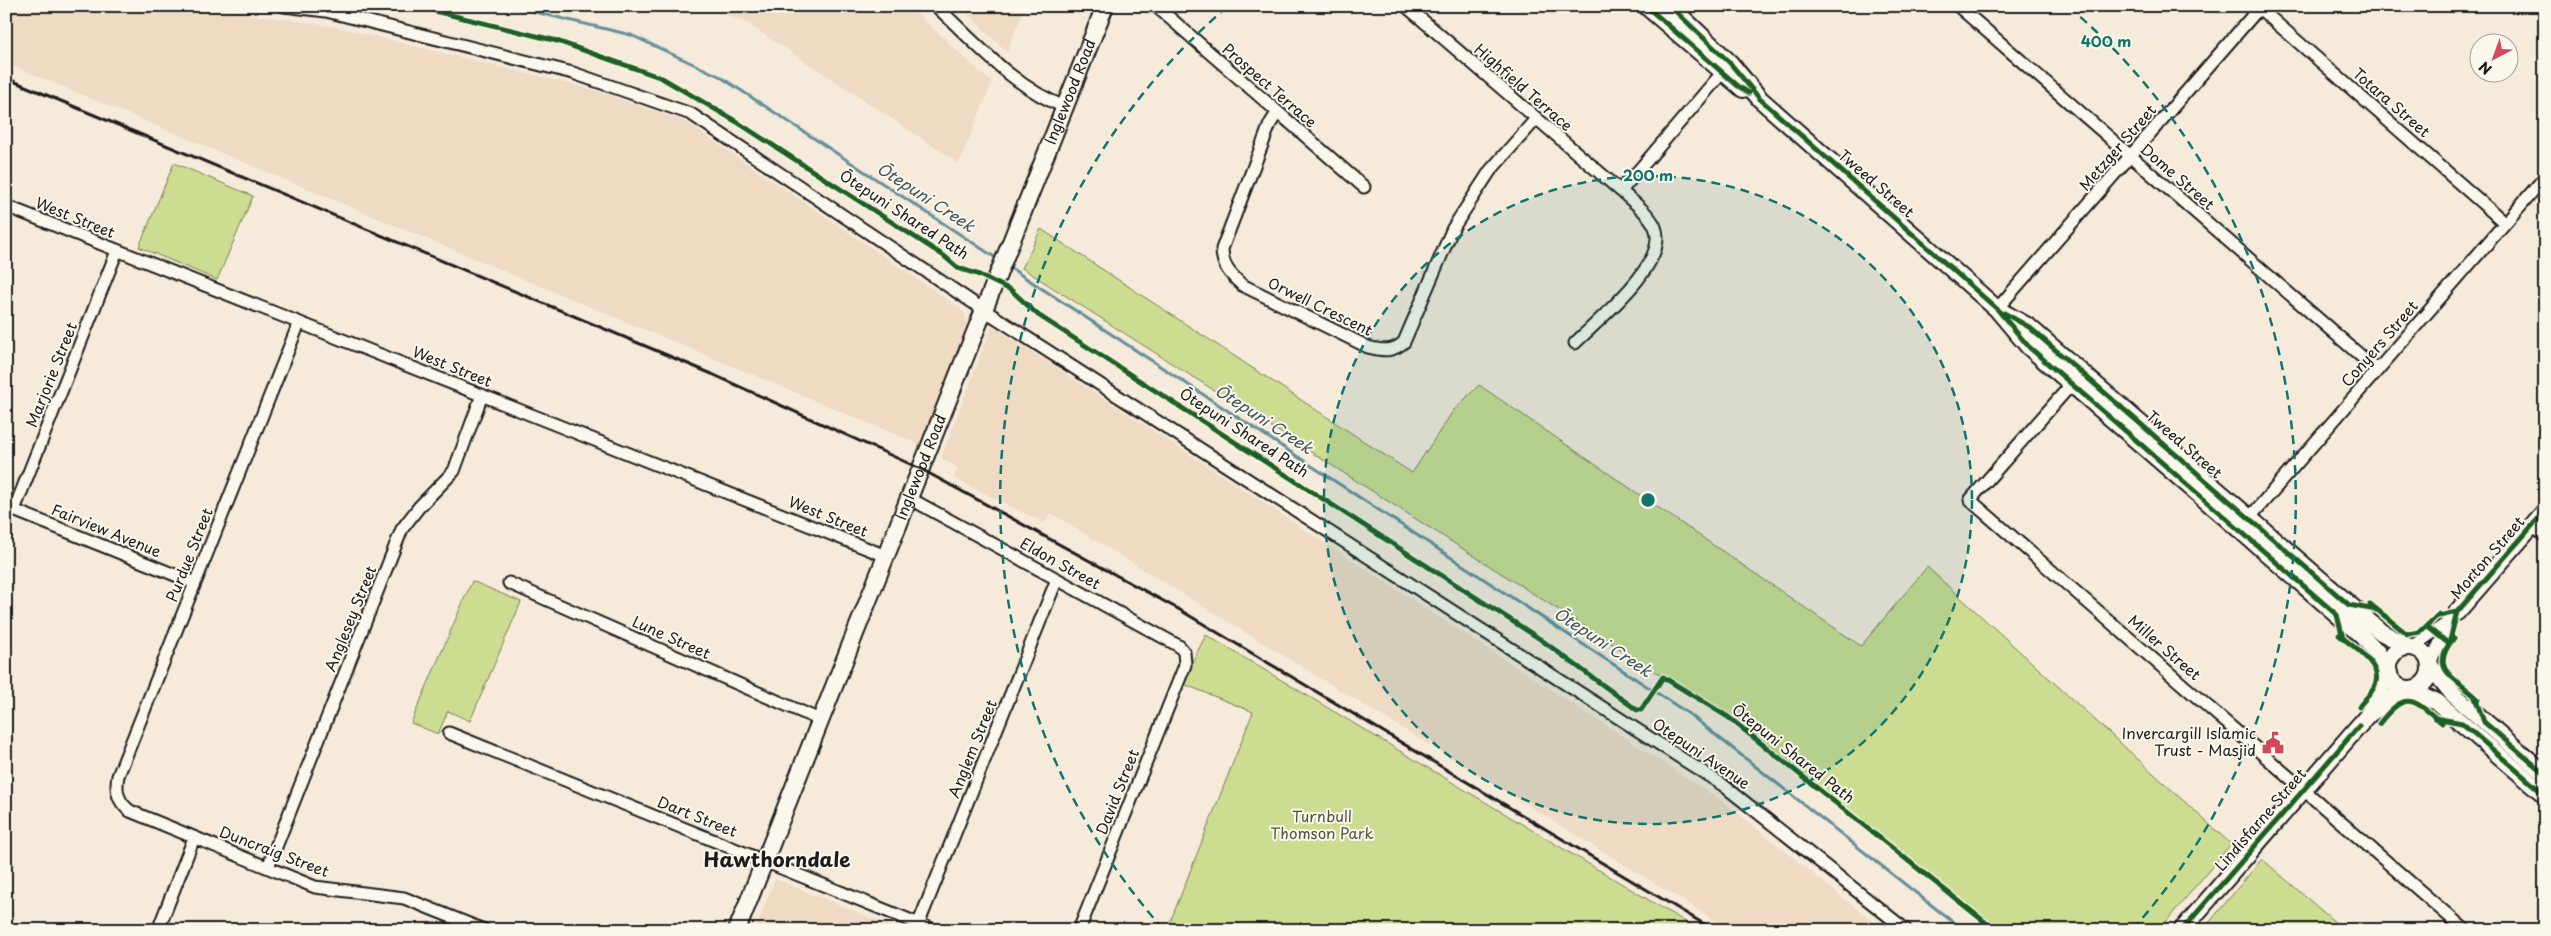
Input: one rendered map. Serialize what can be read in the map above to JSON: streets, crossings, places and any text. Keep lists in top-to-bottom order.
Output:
{
  "streets": {
    "main road": [
      "Inglewood Road",
      "Tweed Street",
      "Morton Street",
      "Lindisfarne Street"
    ],
    "street": [
      "Prospect Terrace",
      "Highfield Terrace",
      "Totara Street",
      "Metzger Street",
      "Dome Street",
      "West Street",
      "Orwell Crescent",
      "Conyers Street",
      "Marjorie Street",
      "Fairview Avenue",
      "Purdue Street",
      "Eldon Street",
      "Anglesey Street",
      "Lune Street",
      "Miller Street",
      "Anglem Street",
      "Otepuni Avenue",
      "David Street",
      "Dart Street",
      "Duncraig Street"
    ],
    "cycle path": ["Ōtepuni Shared Path"]
  },
  "crossings": [
    ["Prospect Terrace", "Orwell Crescent"],
    ["Highfield Terrace", "Orwell Crescent"],
    ["Inglewood Road", "West Street"],
    ["Inglewood Road", "Eldon Street"],
    ["Inglewood Road", "Lune Street"],
    ["Inglewood Road", "Otepuni Avenue"],
    ["Inglewood Road", "Dart Street"],
    ["Totara Street", "Metzger Street"],
    ["Totara Street", "Conyers Street"],
    ["Metzger Street", "Dome Street"],
    ["Metzger Street", "Tweed Street"],
    ["Dome Street", "Conyers Street"],
    ["Tweed Street", "Conyers Street"],
    ["Tweed Street", "Morton Street"],
    ["Tweed Street", "Miller Street"],
    ["Tweed Street", "Lindisfarne Street"],
    ["West Street", "Marjorie Street"],
    ["West Street", "Purdue Street"],
    ["West Street", "Anglesey Street"],
    ["Marjorie Street", "Fairview Avenue"],
    ["Fairview Avenue", "Purdue Street"],
    ["Purdue Street", "Duncraig Street"],
    ["Morton Street", "Lindisfarne Street"],
    ["Eldon Street", "Anglem Street"],
    ["Eldon Street", "David Street"],
    ["Anglesey Street", "Duncraig Street"],
    ["Miller Street", "Lindisfarne Street"],
    ["Anglem Street", "Dart Street"]
  ],
  "districts": ["Hawthorndale"],
  "water": ["Ōtepuni Creek"],
  "parks": ["Turnbull Thomson Park"],
  "places": {
    "public building": ["Invercargill Islamic Trust - Masjid"]
  },
  "north": "bottom left",
  "rings": ["400 m", "200 m"]
}
